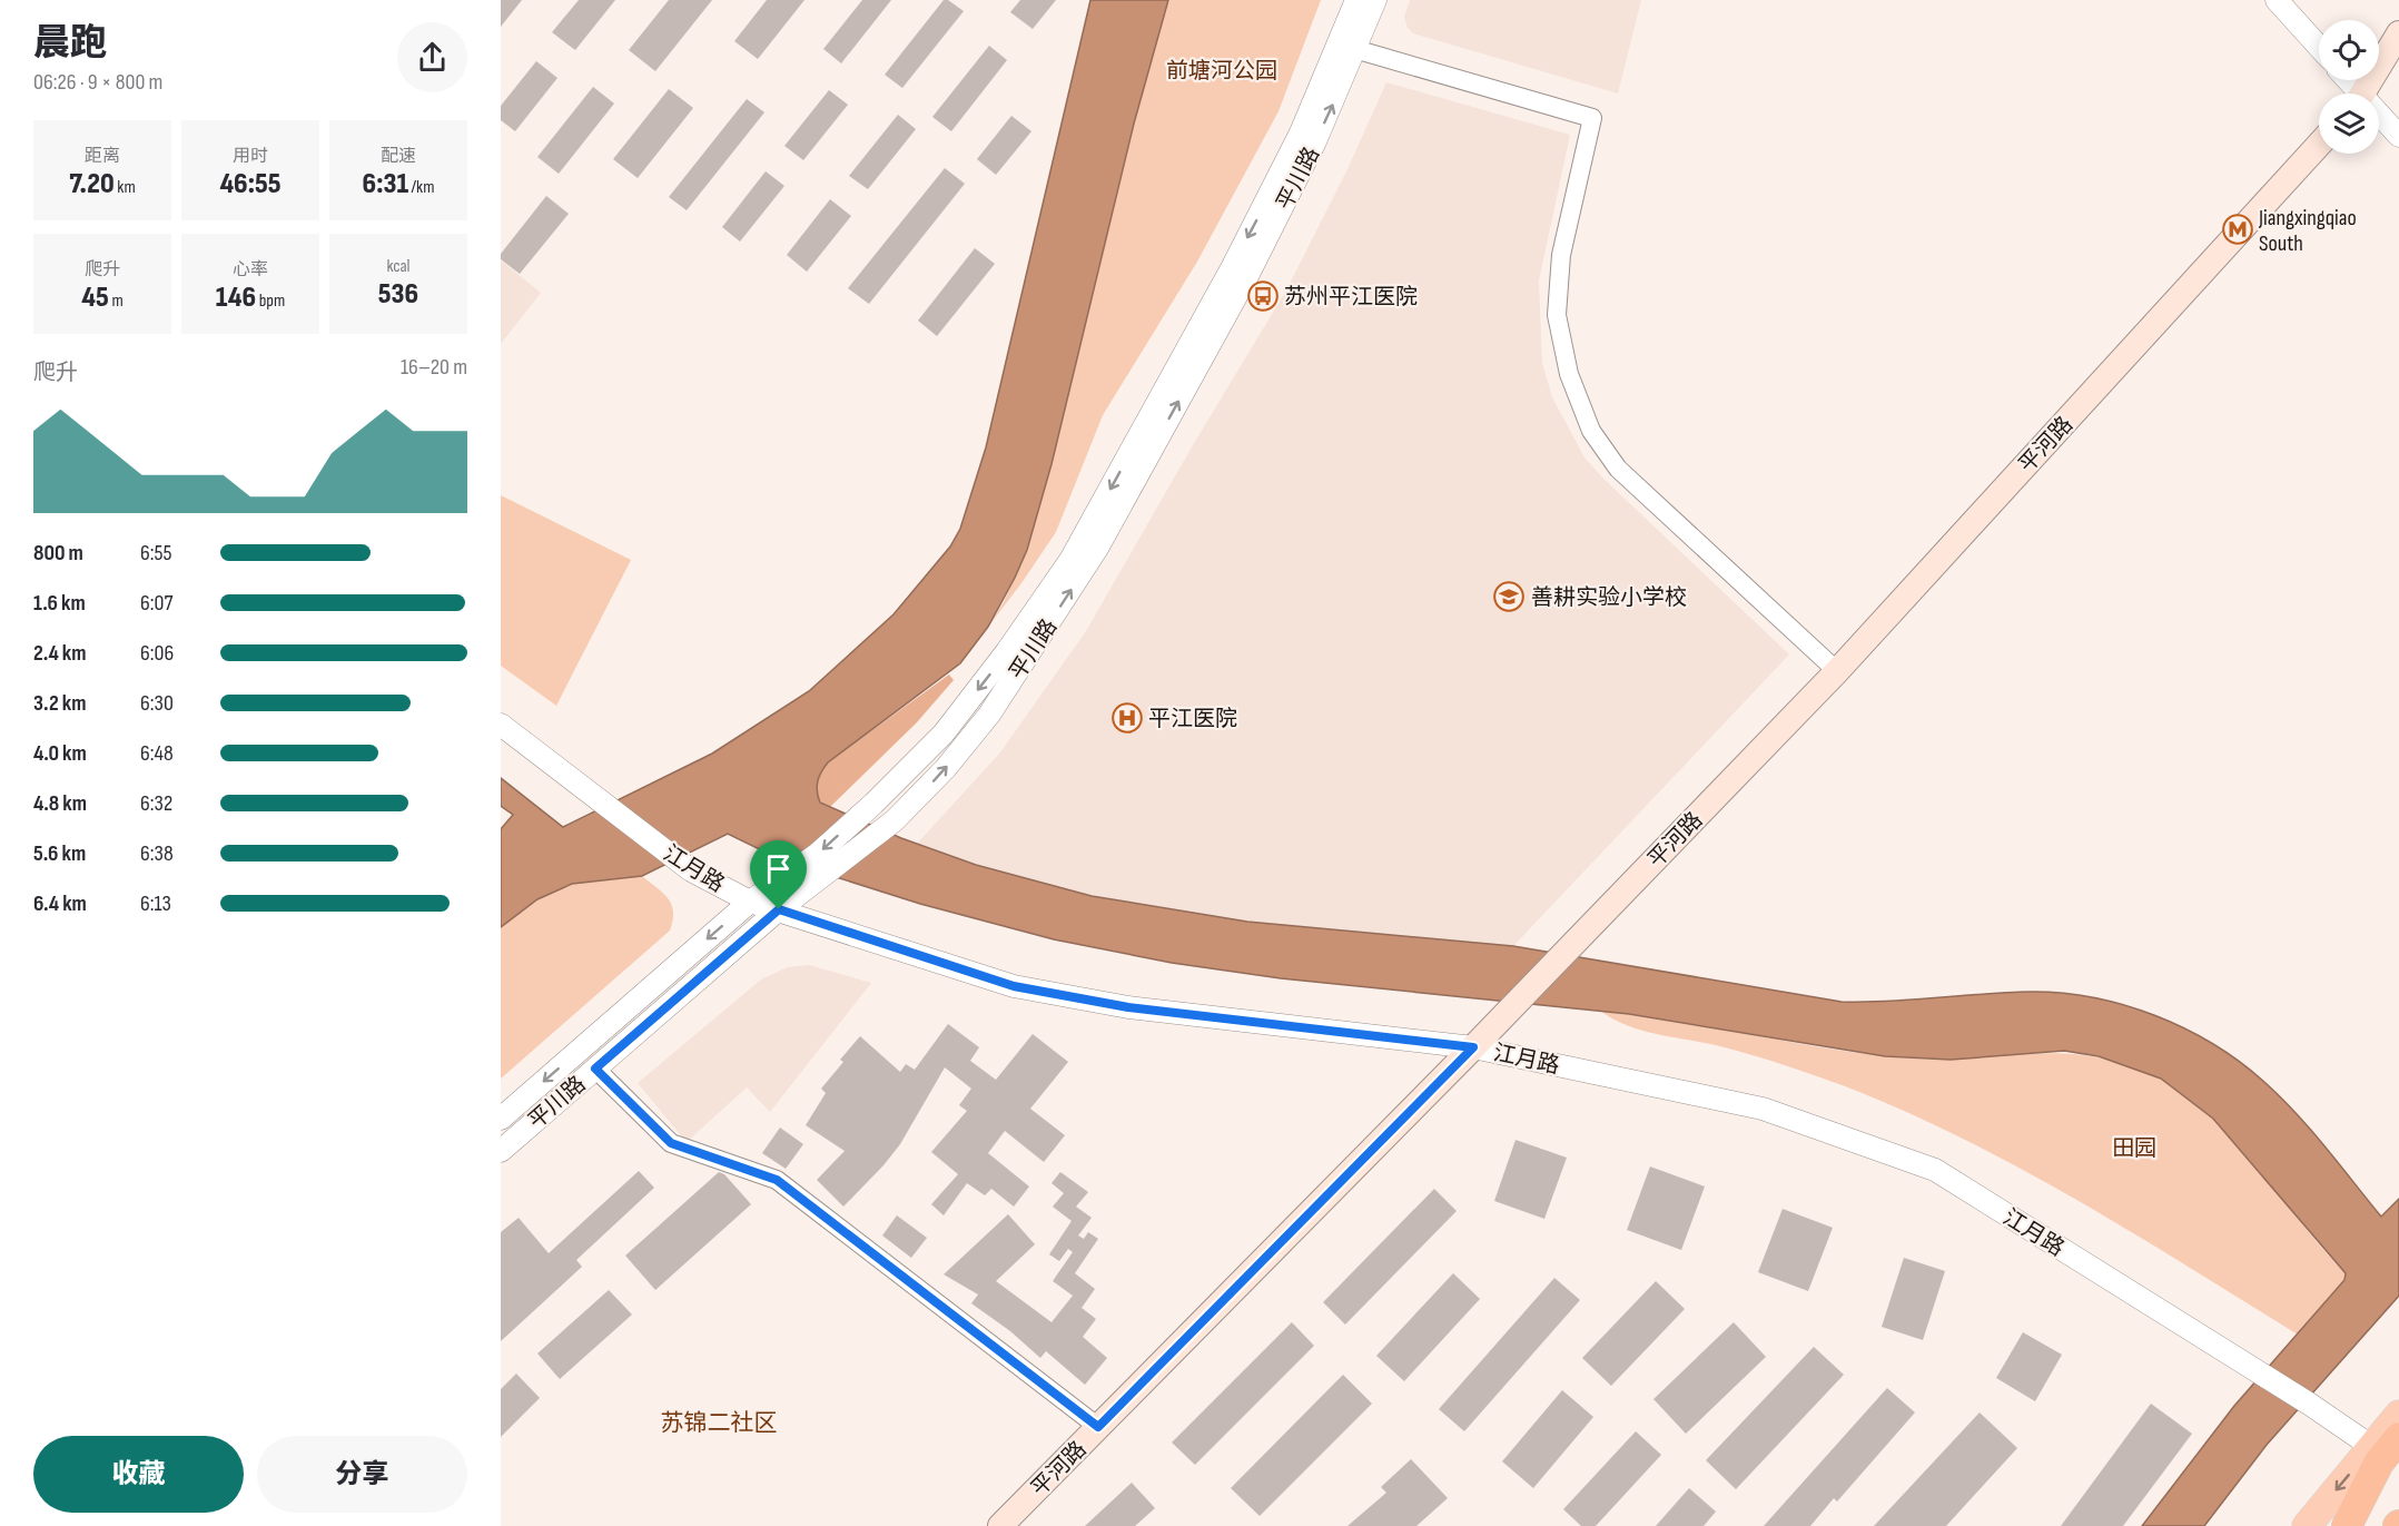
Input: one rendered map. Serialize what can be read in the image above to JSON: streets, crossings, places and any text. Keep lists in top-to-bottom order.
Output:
{
  "streets": {
    "main road": ["平河路"],
    "street": ["平川路", "江月路"]
  },
  "crossings": [
    ["平川路", "江月路"],
    ["平河路", "江月路"]
  ],
  "districts": ["苏锦二社区"],
  "parks": ["前塘河公园", "田园"],
  "places": {
    "metro station": ["Jiangxingqiao South"],
    "bus stop": ["苏州平江医院"],
    "school or university": ["善耕实验小学校"],
    "hospital": ["平江医院"]
  },
  "page": {
    "heading": ["晨跑", "06:26 · 9 × 800 m"],
    "stats": [
      ["距离", "7.20 km"],
      ["用时", "46:55"],
      ["配速", "6:31 /km"],
      ["爬升", "45 m"],
      ["心率", "146 bpm"],
      ["kcal", "536"]
    ],
    "chart": ["爬升", "16–20 m"],
    "list": [
      {
        "name": "800 m",
        "note": "6:55"
      },
      {
        "name": "1.6 km",
        "note": "6:07"
      },
      {
        "name": "2.4 km",
        "note": "6:06"
      },
      {
        "name": "3.2 km",
        "note": "6:30"
      },
      {
        "name": "4.0 km",
        "note": "6:48"
      },
      {
        "name": "4.8 km",
        "note": "6:32"
      },
      {
        "name": "5.6 km",
        "note": "6:38"
      },
      {
        "name": "6.4 km",
        "note": "6:13"
      }
    ],
    "buttons": ["收藏", "分享"]
  }
}
